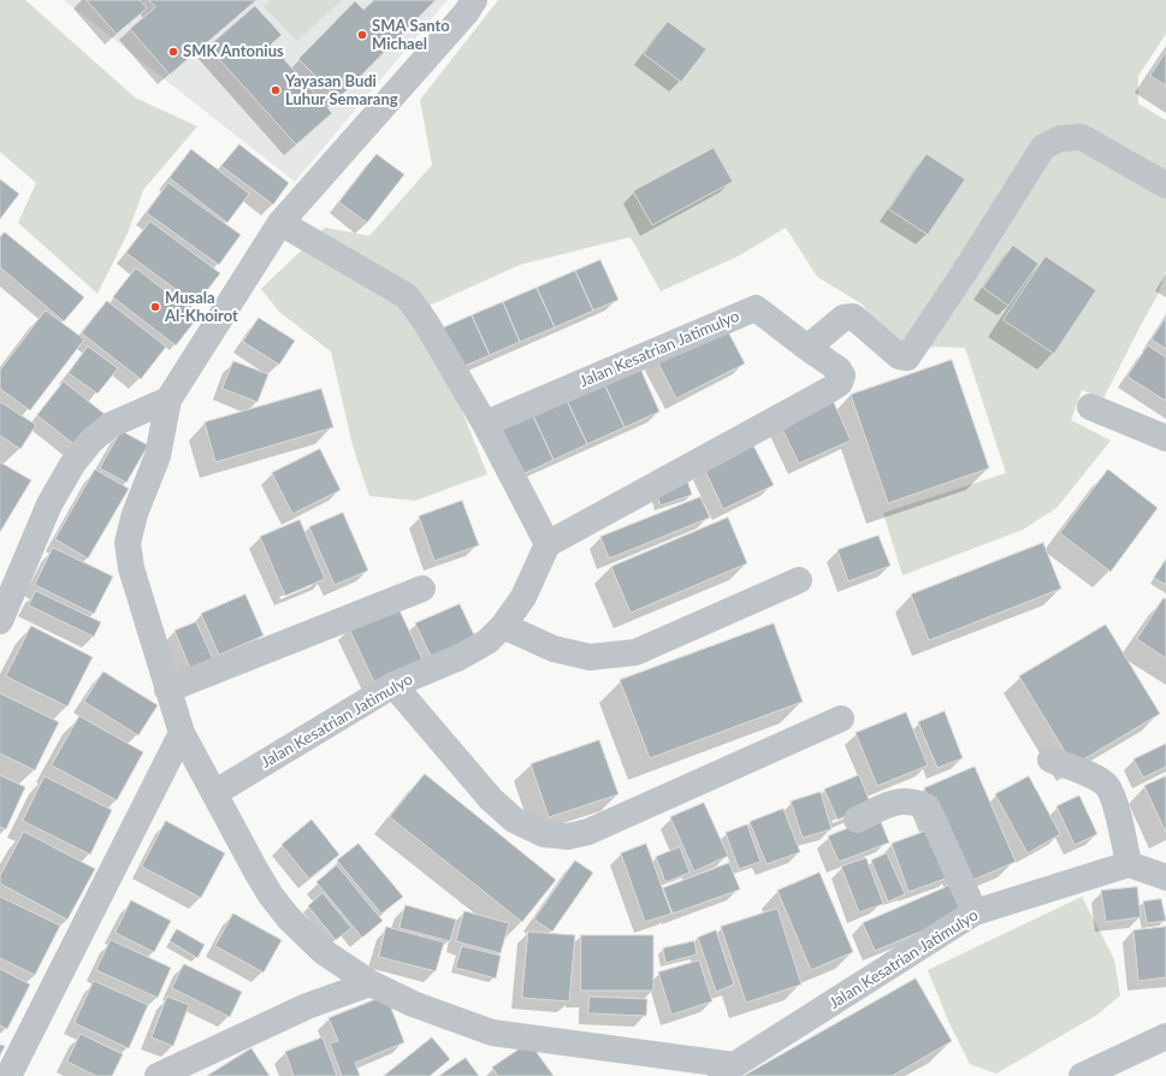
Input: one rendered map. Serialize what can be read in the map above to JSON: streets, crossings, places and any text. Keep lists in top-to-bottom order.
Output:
{
  "streets": {
    "street": ["Jalan Kesatrian Jatimulyo"]
  },
  "places": [
    "SMA Santo Michael",
    "SMK Antonius",
    "Yayasan Budi Luhur Semarang",
    "Musala Al-Khoirot"
  ]
}
